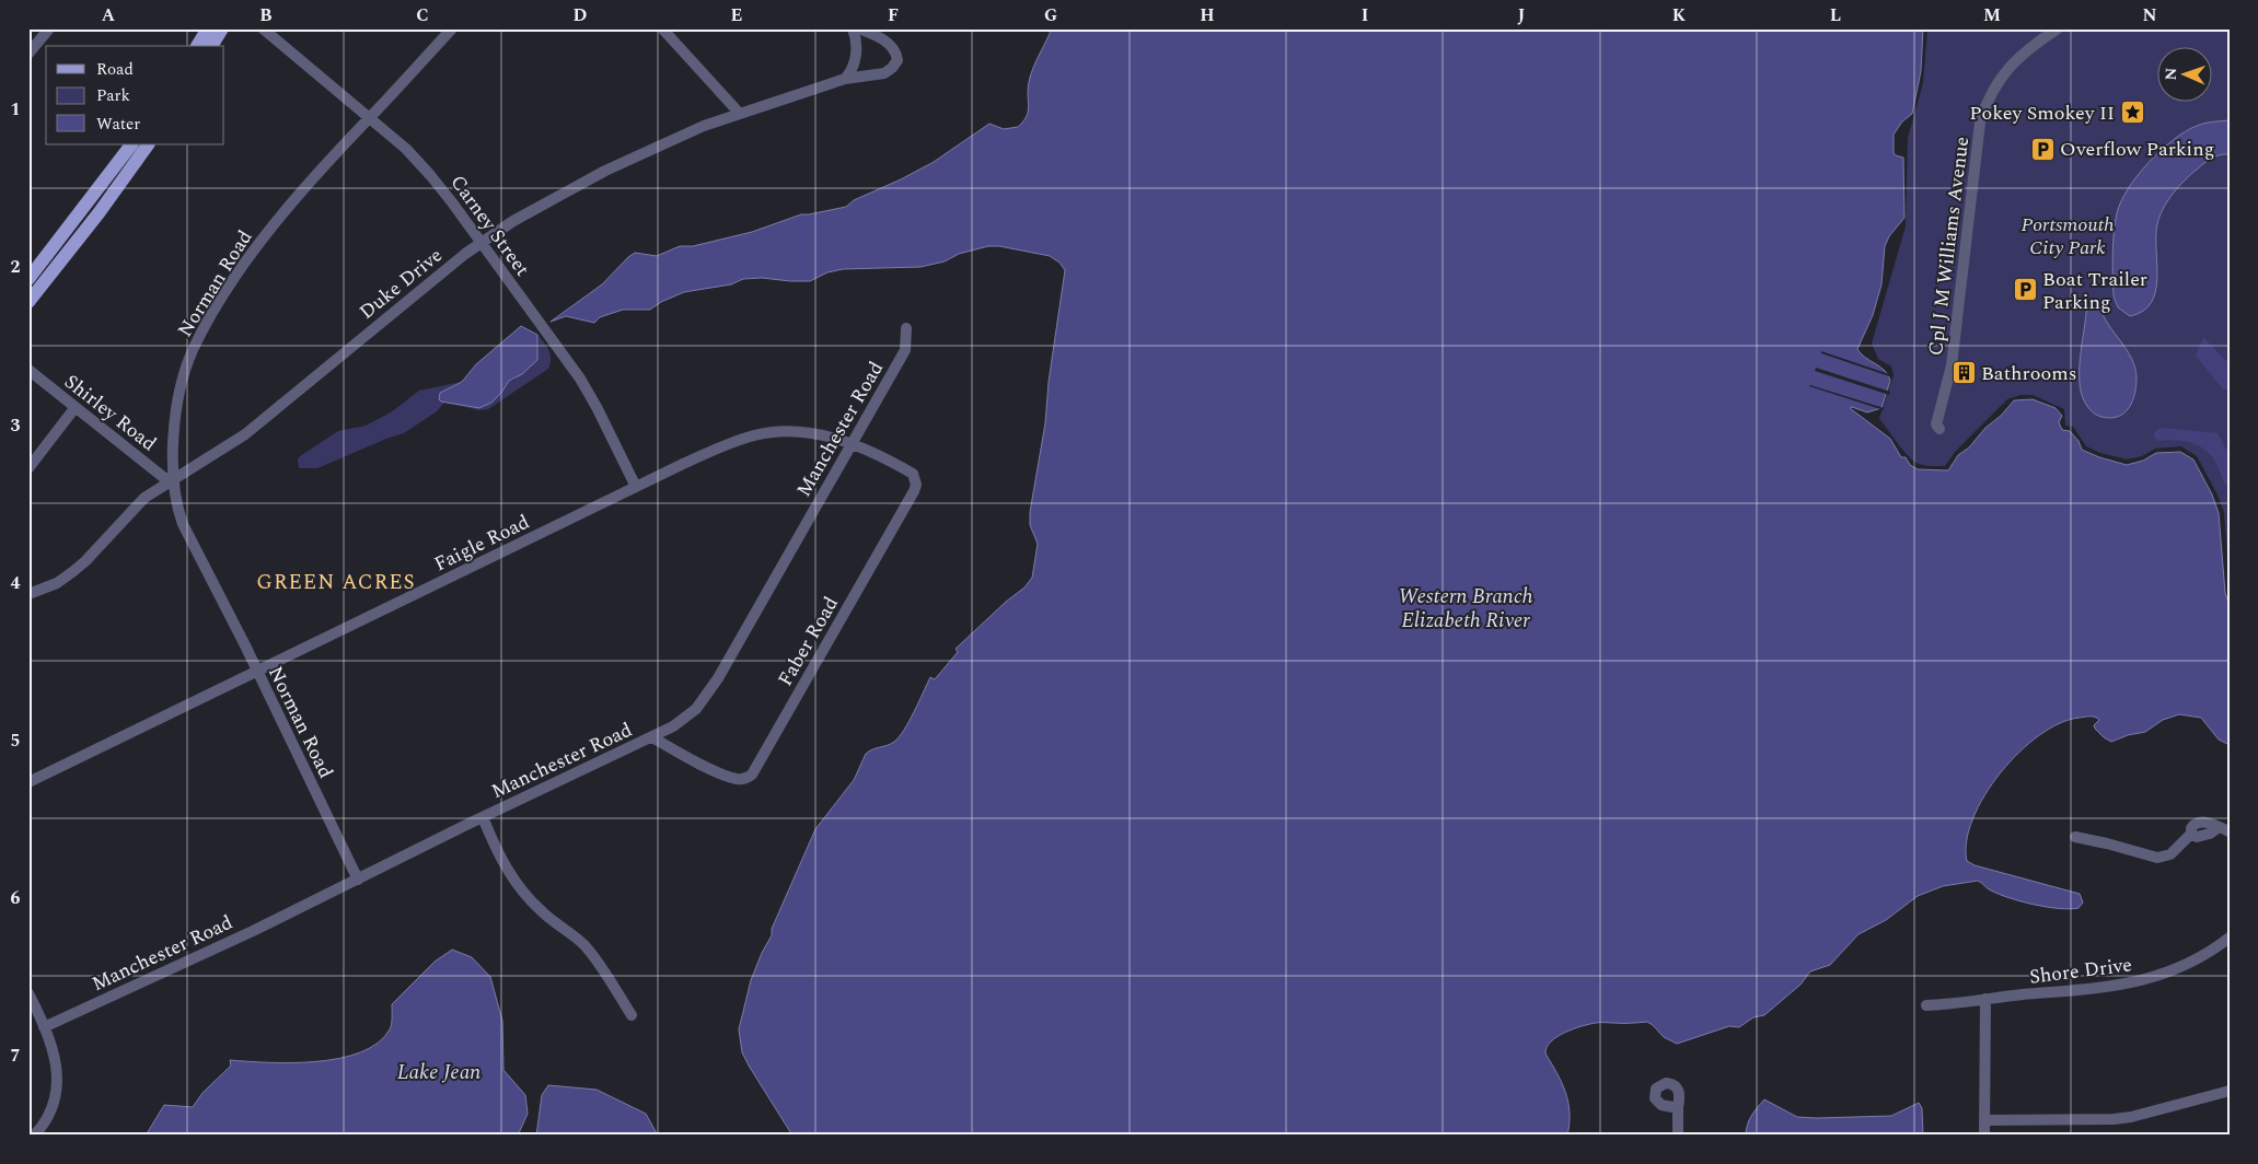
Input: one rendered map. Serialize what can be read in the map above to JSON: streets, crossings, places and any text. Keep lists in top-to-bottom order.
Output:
{
  "streets": {
    "street": [
      "Carney Street",
      "Cpl J M Williams Avenue",
      "Norman Road",
      "Duke Drive",
      "Shirley Road",
      "Manchester Road",
      "Faigle Road",
      "Faber Road",
      "Shore Drive"
    ]
  },
  "crossings": [
    ["Carney Street", "Norman Road"],
    ["Carney Street", "Duke Drive"],
    ["Carney Street", "Faigle Road"],
    ["Norman Road", "Duke Drive"],
    ["Norman Road", "Shirley Road"],
    ["Norman Road", "Manchester Road"],
    ["Norman Road", "Faigle Road"],
    ["Duke Drive", "Shirley Road"],
    ["Manchester Road", "Faigle Road"],
    ["Manchester Road", "Faber Road"],
    ["Faigle Road", "Faber Road"]
  ],
  "districts": ["GREEN ACRES"],
  "water": ["Western Branch Elizabeth River", "Lake Jean"],
  "parks": ["Portsmouth City Park"],
  "places": {
    "place": ["Pokey Smokey II"],
    "parking": ["Overflow Parking", "Boat Trailer Parking"],
    "building": ["Bathrooms"]
  },
  "legend": ["Road", "Park", "Water"],
  "north": "left",
  "grid": {
    "columns": [
      "A",
      "B",
      "C",
      "D",
      "E",
      "F",
      "G",
      "H",
      "I",
      "J",
      "K",
      "L",
      "M",
      "N"
    ],
    "rows": [
      "1",
      "2",
      "3",
      "4",
      "5",
      "6",
      "7"
    ]
  }
}
